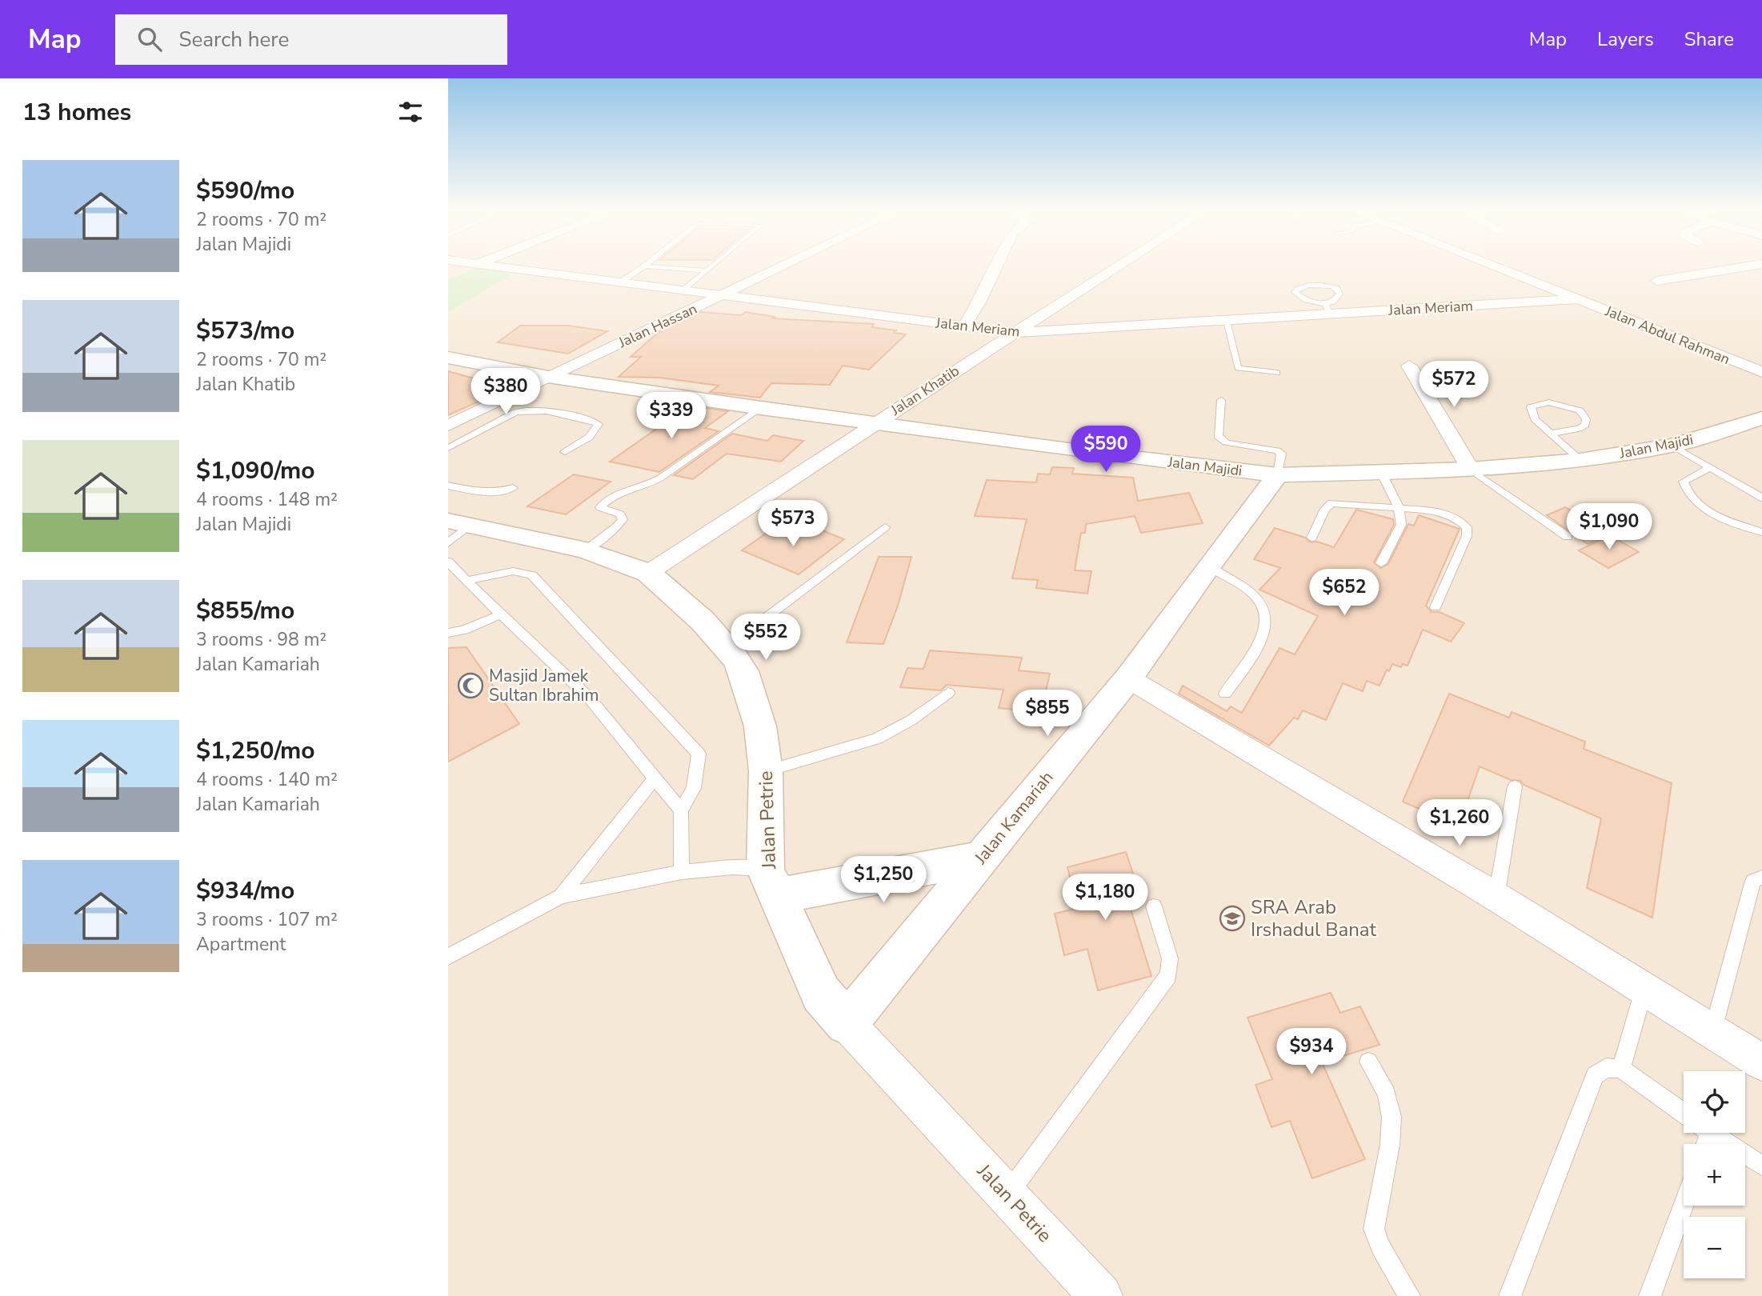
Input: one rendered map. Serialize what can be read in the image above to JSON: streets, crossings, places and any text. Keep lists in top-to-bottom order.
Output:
{
  "streets": {
    "street": [
      "Jalan Meriam",
      "Jalan Hassan",
      "Jalan Abdul Rahman",
      "Jalan Khatib",
      "Jalan Majidi",
      "Jalan Kamariah",
      "Jalan Petrie"
    ]
  },
  "crossings": [
    ["Jalan Meriam", "Jalan Hassan"],
    ["Jalan Meriam", "Jalan Abdul Rahman"],
    ["Jalan Meriam", "Jalan Khatib"],
    ["Jalan Hassan", "Jalan Majidi"],
    ["Jalan Khatib", "Jalan Majidi"],
    ["Jalan Khatib", "Jalan Petrie"],
    ["Jalan Majidi", "Jalan Kamariah"],
    ["Jalan Kamariah", "Jalan Petrie"]
  ],
  "places": {
    "mosque": ["Masjid Jamek Sultan Ibrahim"],
    "school or university": ["SRA Arab Irshadul Banat"]
  },
  "page": {
    "header": "Map",
    "search": "Search here",
    "nav": ["Map", "Layers", "Share"],
    "heading": "13 homes",
    "list": [
      {
        "name": "$590/mo",
        "note": "2 rooms · 70 m² · Jalan Majidi"
      },
      {
        "name": "$573/mo",
        "note": "2 rooms · 70 m² · Jalan Khatib"
      },
      {
        "name": "$1,090/mo",
        "note": "4 rooms · 148 m² · Jalan Majidi"
      },
      {
        "name": "$855/mo",
        "note": "3 rooms · 98 m² · Jalan Kamariah"
      },
      {
        "name": "$1,250/mo",
        "note": "4 rooms · 140 m² · Jalan Kamariah"
      },
      {
        "name": "$934/mo",
        "note": "3 rooms · 107 m² · Apartment"
      }
    ],
    "price": [
      "$572",
      "$380",
      "$339",
      "$590",
      "$573",
      "$1,090",
      "$652",
      "$552",
      "$855",
      "$1,260",
      "$1,250",
      "$1,180",
      "$934"
    ],
    "map_buttons": ["+", "−"]
  }
}
